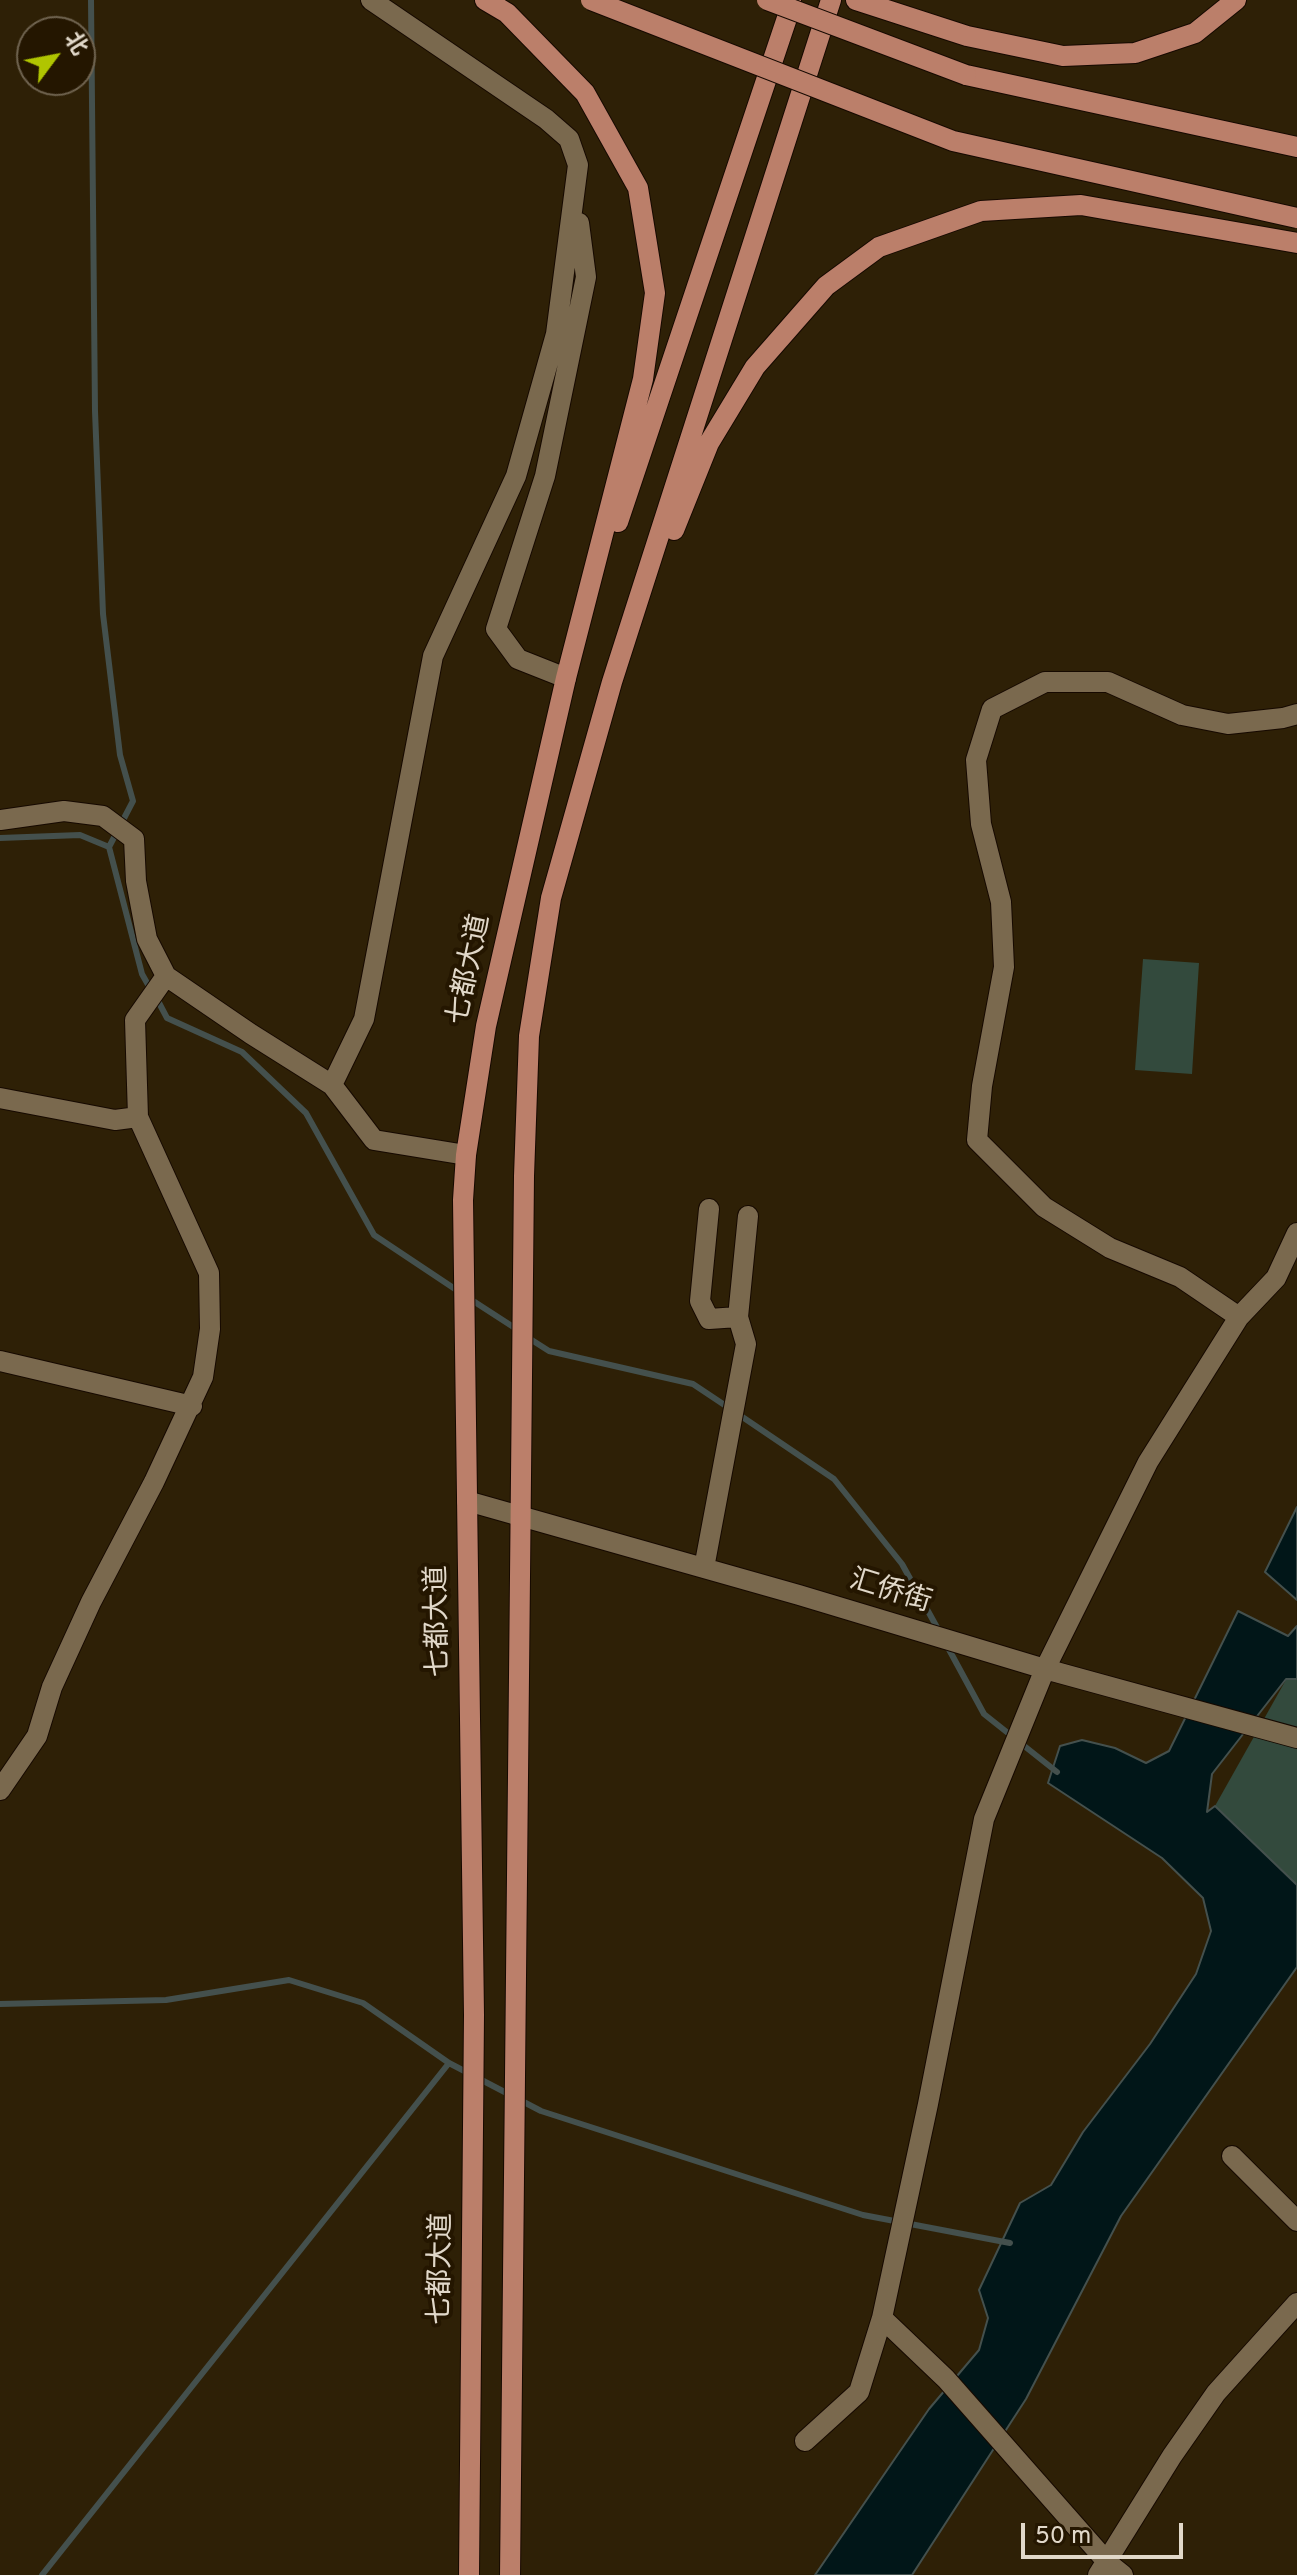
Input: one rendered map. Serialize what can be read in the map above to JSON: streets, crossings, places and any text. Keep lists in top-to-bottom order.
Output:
{
  "streets": {
    "main road": ["七都大道"],
    "street": ["汇侨街"]
  },
  "crossings": [
    ["七都大道", "汇侨街"]
  ],
  "scale_bar": "50 m",
  "north": "top right"
}
